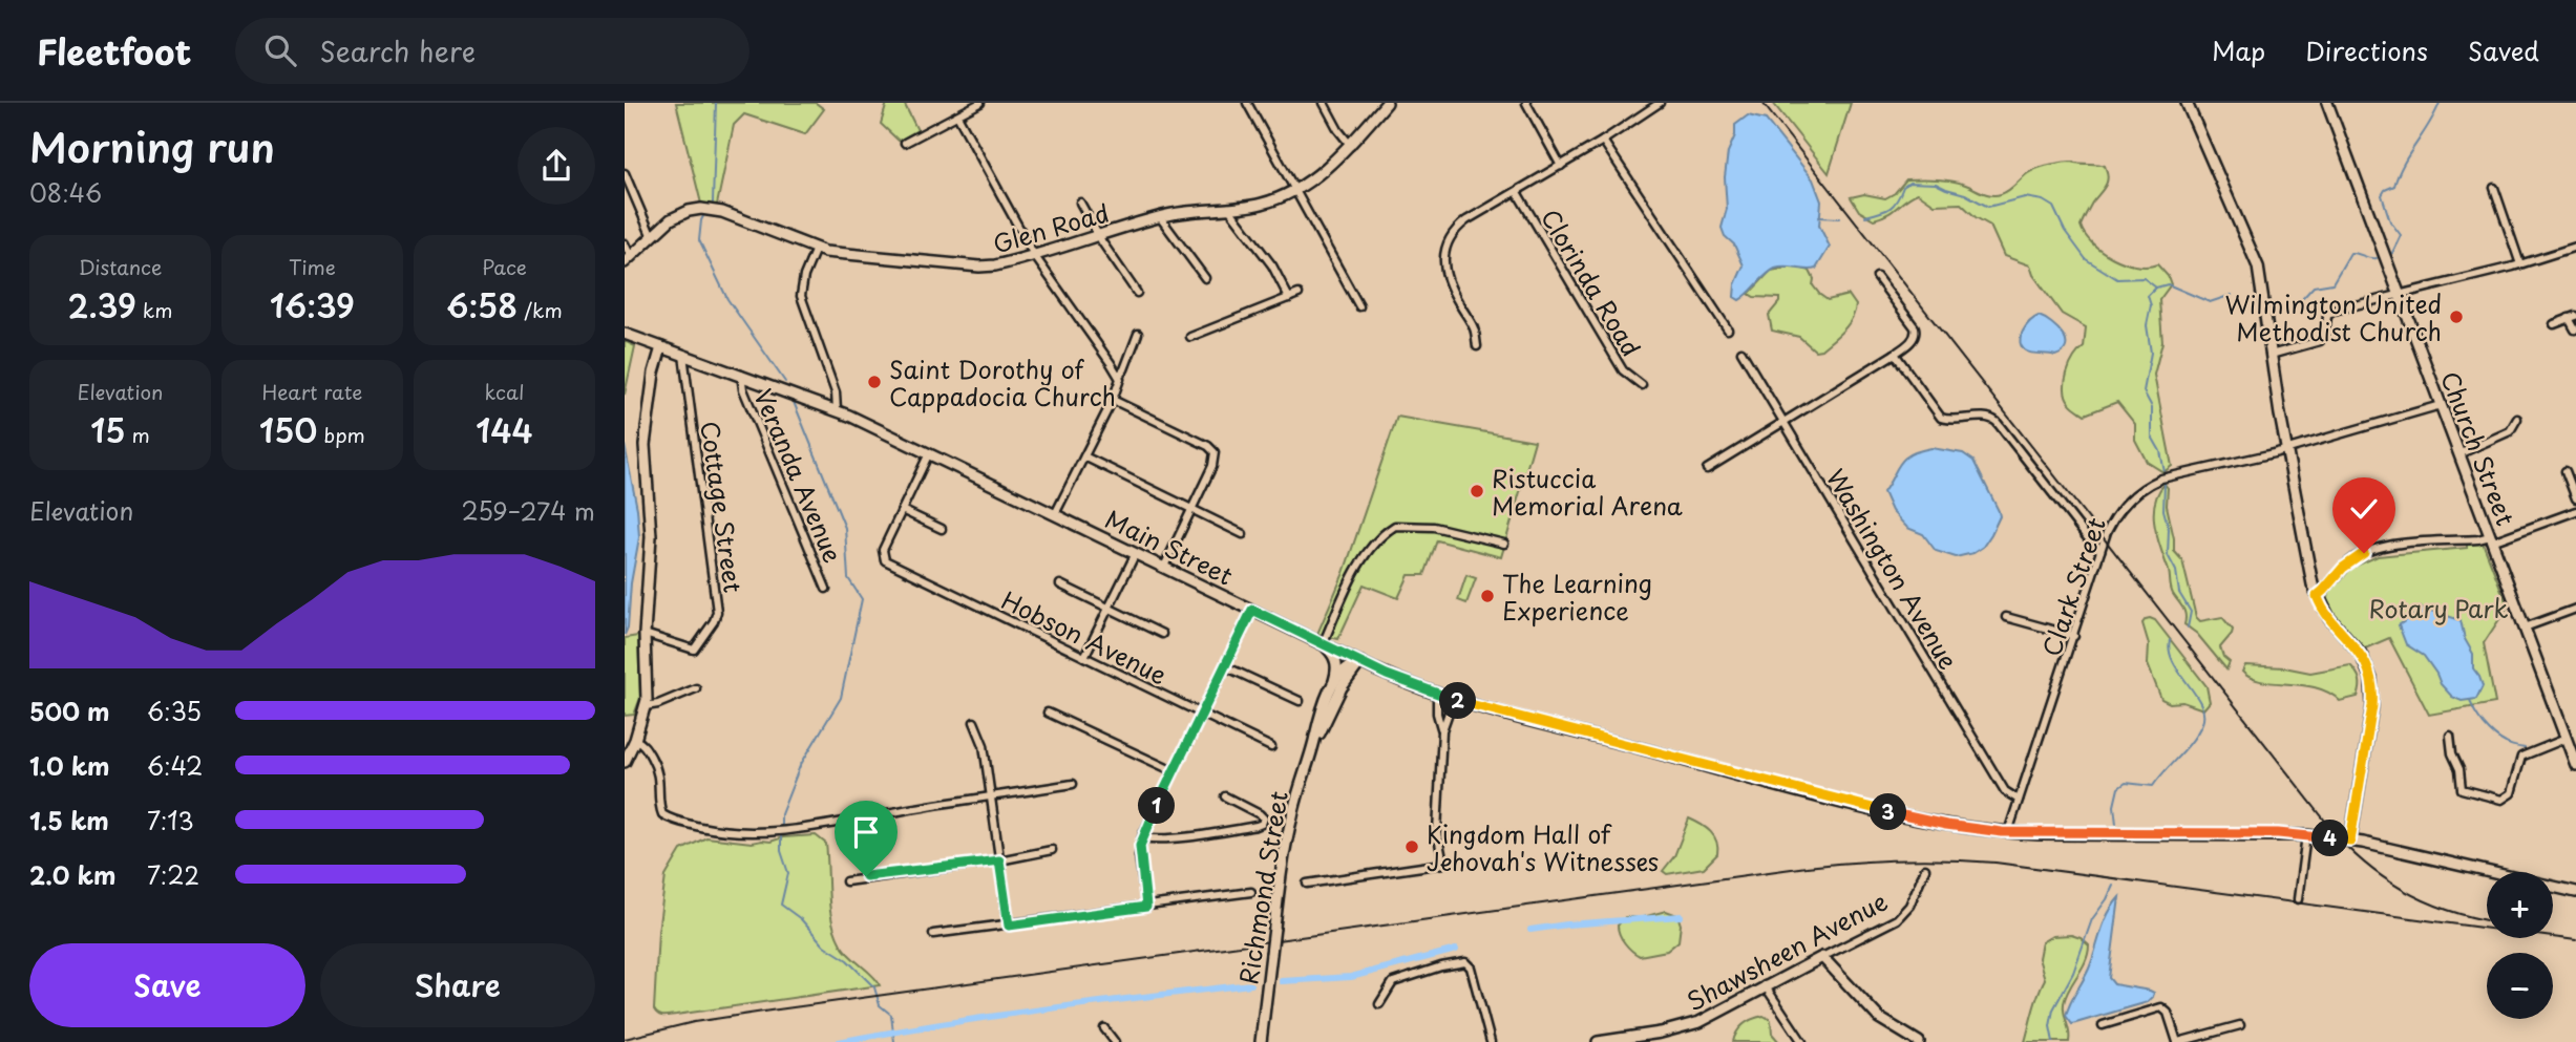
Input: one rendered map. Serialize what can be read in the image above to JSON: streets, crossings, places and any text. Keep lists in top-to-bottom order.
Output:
{
  "streets": {
    "main road": [
      "Glen Road",
      "Church Street",
      "Main Street",
      "Richmond Street",
      "Shawsheen Avenue"
    ],
    "street": [
      "Clorinda Road",
      "Veranda Avenue",
      "Cottage Street",
      "Washington Avenue",
      "Clark Street",
      "Hobson Avenue"
    ]
  },
  "crossings": [
    ["Church Street", "Clark Street"],
    ["Veranda Avenue", "Main Street"],
    ["Cottage Street", "Main Street"],
    ["Main Street", "Clark Street"],
    ["Main Street", "Richmond Street"],
    ["Washington Avenue", "Clark Street"]
  ],
  "parks": ["Rotary Park"],
  "places": [
    "Wilmington United Methodist Church",
    "Saint Dorothy of Cappadocia Church",
    "Ristuccia Memorial Arena",
    "The Learning Experience",
    "Kingdom Hall of Jehovah's Witnesses"
  ],
  "page": {
    "header": "Fleetfoot",
    "search": "Search here",
    "nav": ["Map", "Directions", "Saved"],
    "heading": ["Morning run", "08:46"],
    "stats": [
      ["Distance", "2.39 km"],
      ["Time", "16:39"],
      ["Pace", "6:58 /km"],
      ["Elevation", "15 m"],
      ["Heart rate", "150 bpm"],
      ["kcal", "144"]
    ],
    "chart": ["Elevation", "259–274 m"],
    "pins": [
      "2",
      "1",
      "3",
      "4"
    ],
    "list": [
      {
        "name": "500 m",
        "note": "6:35"
      },
      {
        "name": "1.0 km",
        "note": "6:42"
      },
      {
        "name": "1.5 km",
        "note": "7:13"
      },
      {
        "name": "2.0 km",
        "note": "7:22"
      }
    ],
    "map_buttons": ["+", "−"],
    "buttons": ["Save", "Share"]
  }
}
